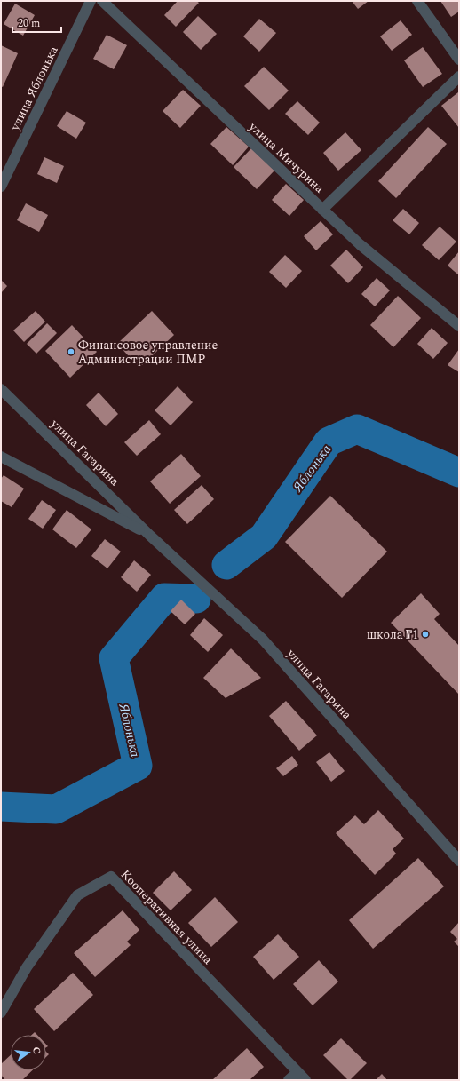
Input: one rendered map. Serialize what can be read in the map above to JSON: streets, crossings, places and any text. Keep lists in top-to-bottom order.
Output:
{
  "streets": {
    "street": [
      "улица Яблонька",
      "улица Мичурина",
      "улица Гагарина",
      "Кооперативная улица"
    ]
  },
  "water": ["Яблонька"],
  "places": ["Финансовое управление Администрации ПМР", "школа №1"],
  "scale_bar": "20 m",
  "north": "right"
}
